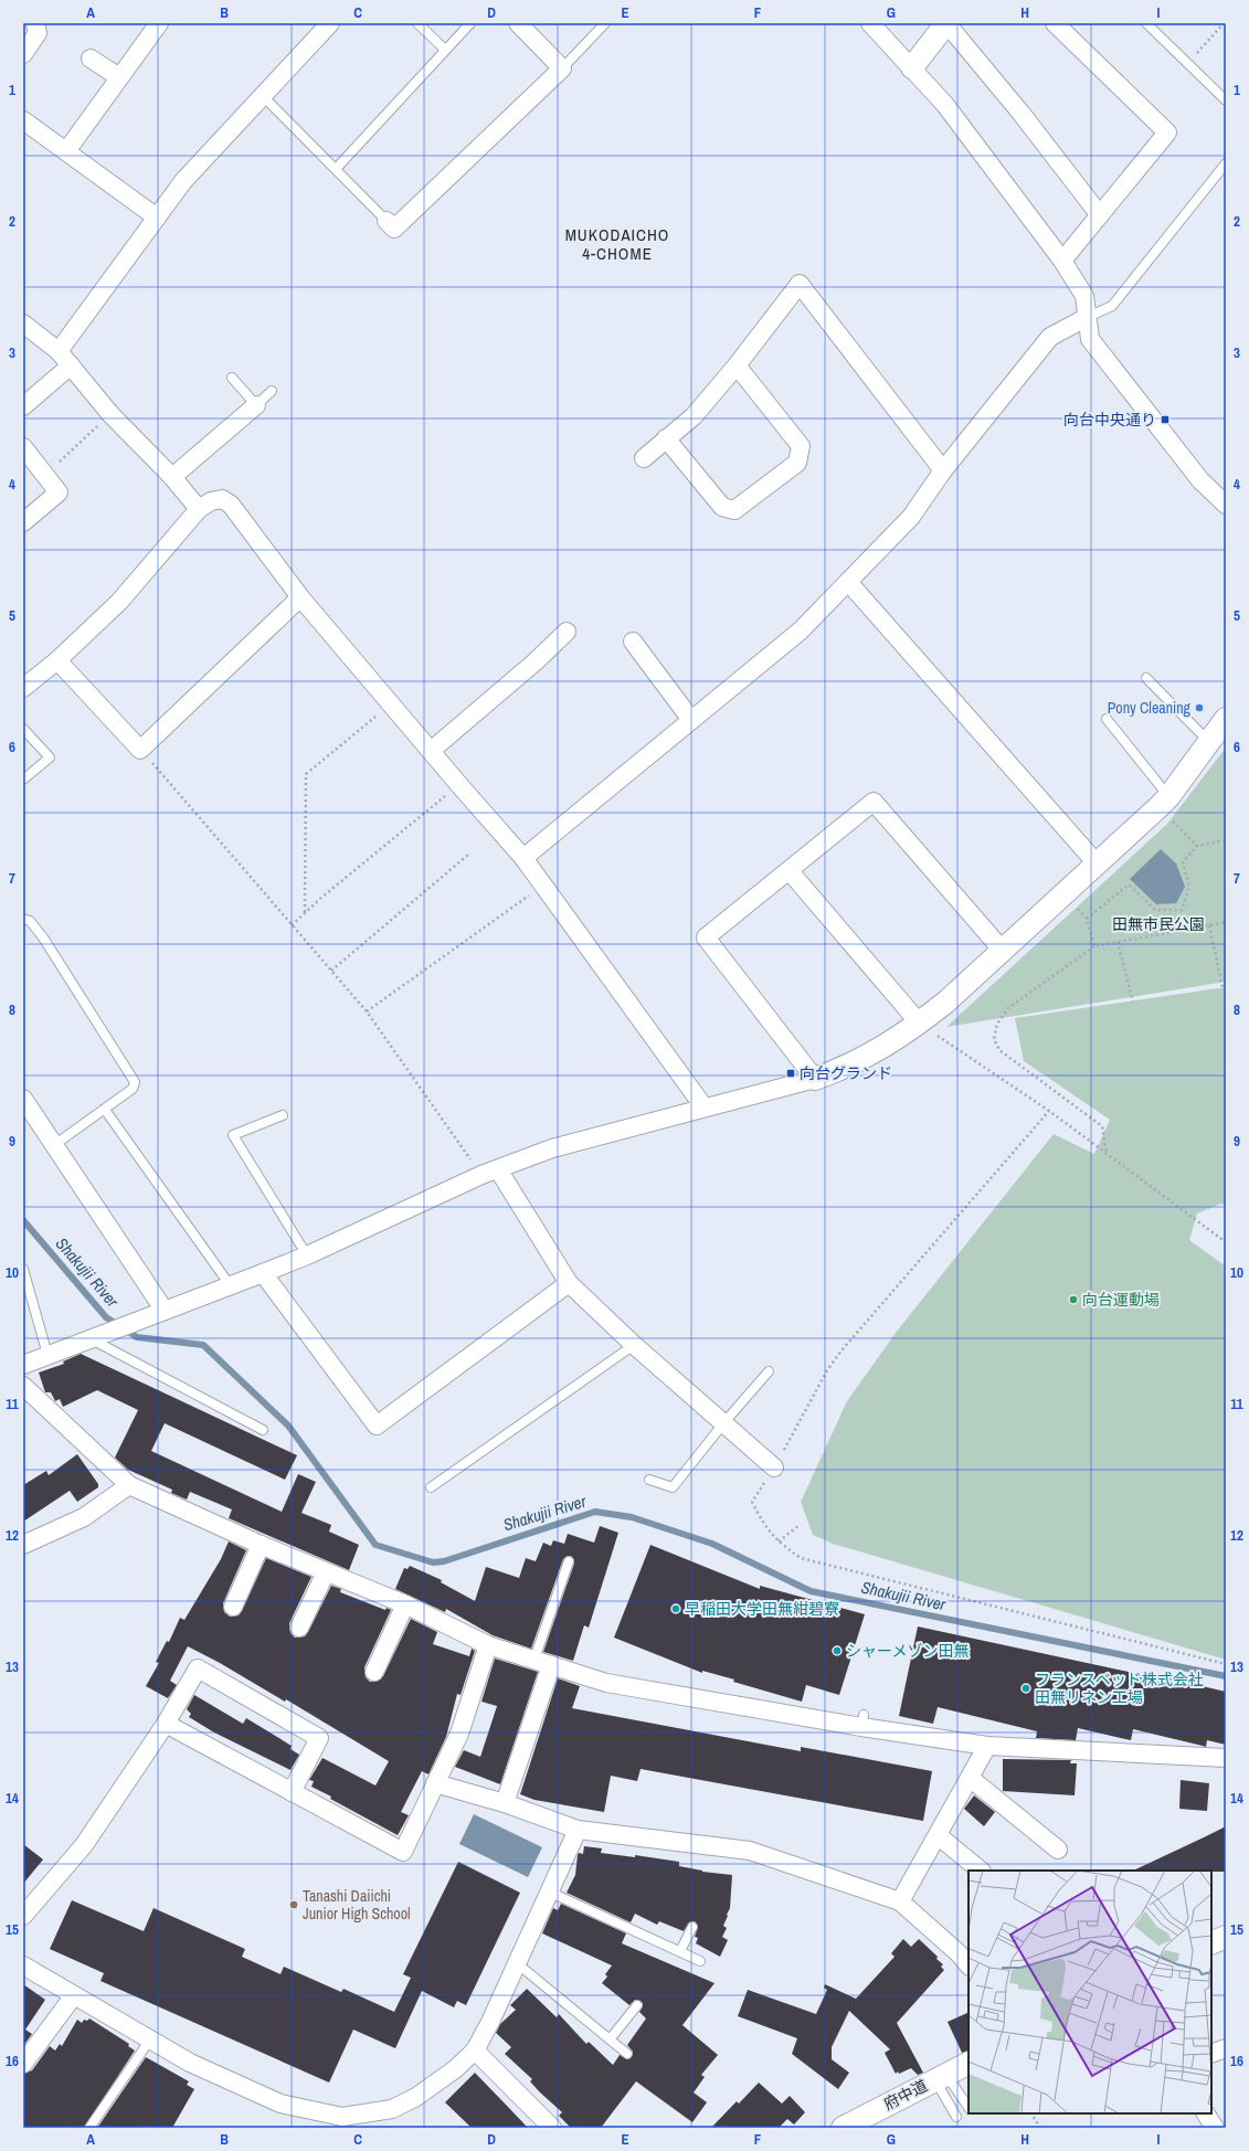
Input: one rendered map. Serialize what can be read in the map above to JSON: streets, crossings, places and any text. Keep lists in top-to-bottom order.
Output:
{
  "streets": {
    "street": ["府中道"]
  },
  "districts": ["MUKODAICHO 4-CHOME"],
  "water": ["Shakujii River"],
  "parks": ["田無市民公園"],
  "places": {
    "transit": ["向台中央通り", "向台グランド"],
    "other": [
      "Pony Cleaning",
      "向台運動場",
      "早稲田大学田無紺碧寮",
      "シャーメゾン田無",
      "フランスベッド株式会社 田無リネン工場",
      "Tanashi Daiichi Junior High School"
    ]
  },
  "grid": {
    "columns": [
      "A",
      "B",
      "C",
      "D",
      "E",
      "F",
      "G",
      "H",
      "I"
    ],
    "rows": [
      "1",
      "2",
      "3",
      "4",
      "5",
      "6",
      "7",
      "8",
      "9",
      "10",
      "11",
      "12",
      "13",
      "14",
      "15",
      "16"
    ]
  }
}
